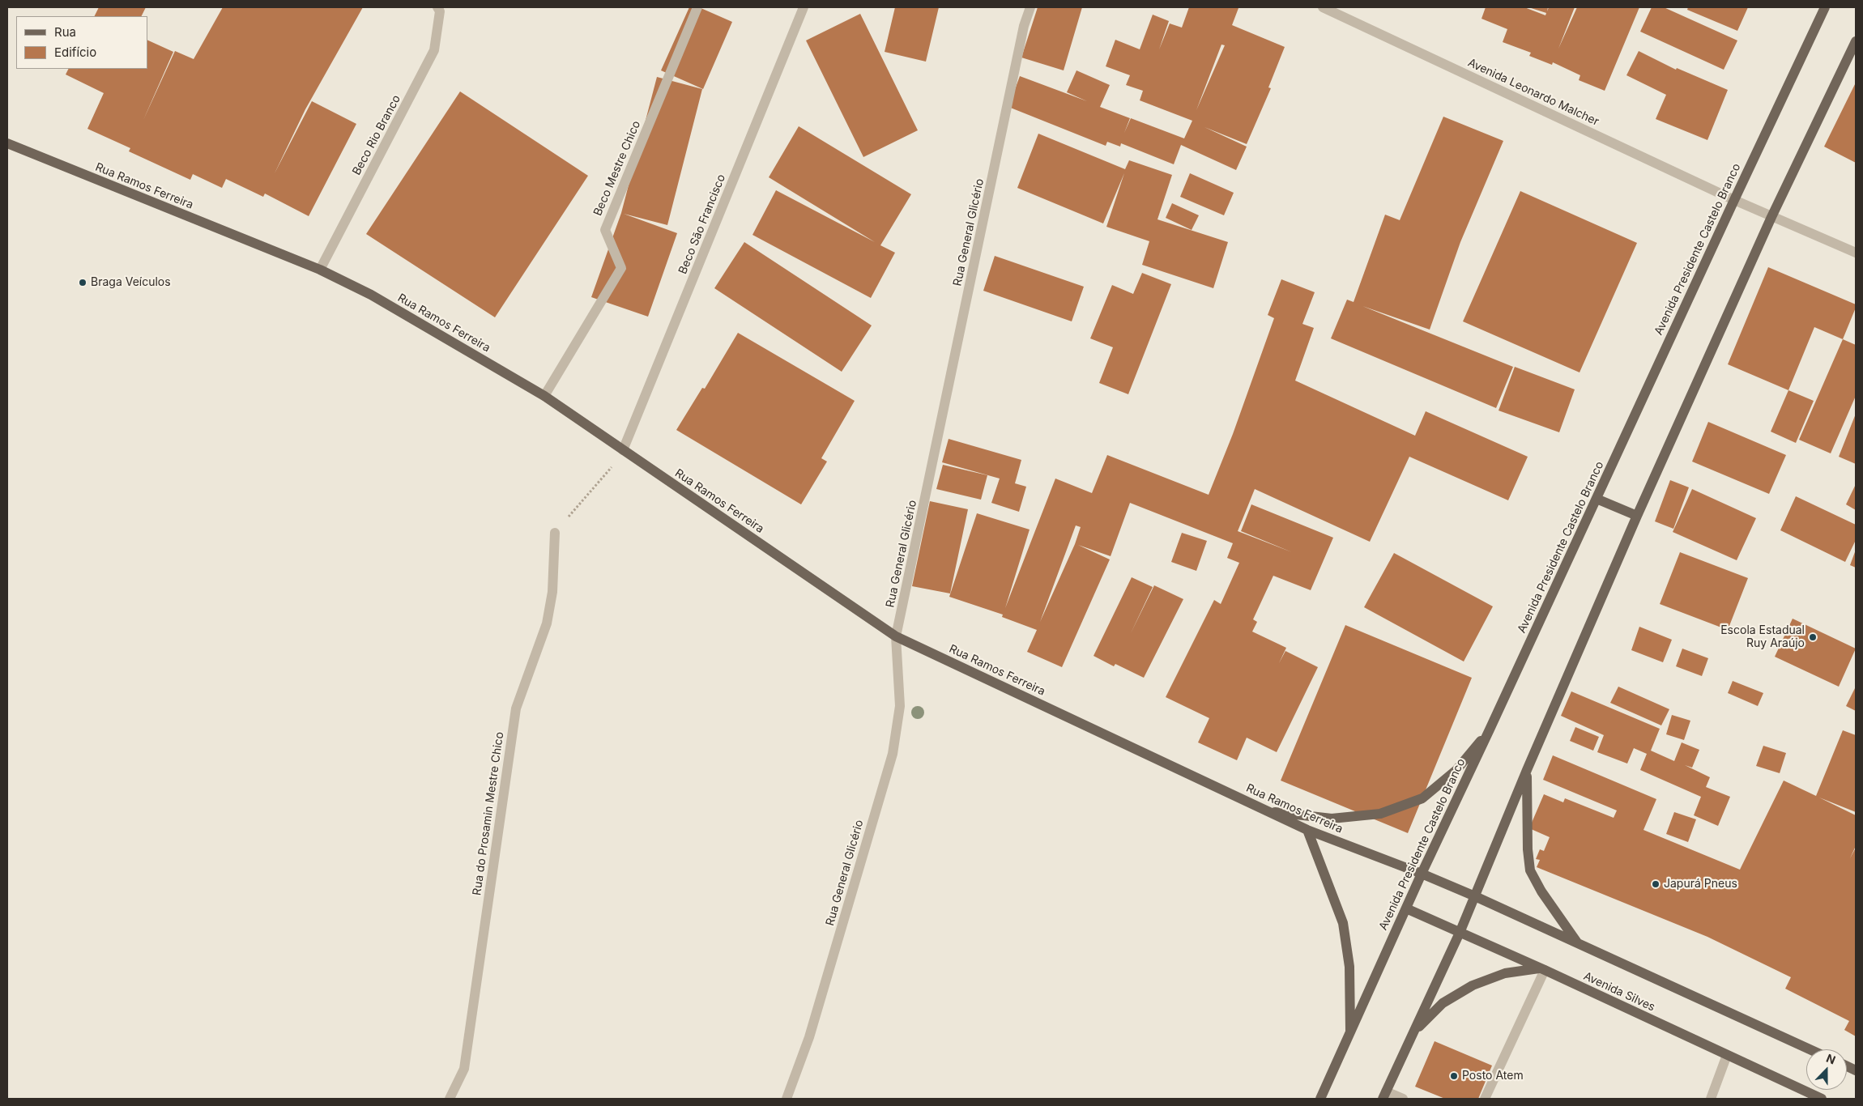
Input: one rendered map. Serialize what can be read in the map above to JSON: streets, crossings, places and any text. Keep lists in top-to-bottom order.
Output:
{
  "streets": {
    "main road": ["Rua Ramos Ferreira", "Avenida Presidente Castelo Branco", "Avenida Silves"],
    "street": [
      "Avenida Leonardo Malcher",
      "Beco Rio Branco",
      "Beco Mestre Chico",
      "Beco São Francisco",
      "Rua General Glicério",
      "Rua do Prosamin Mestre Chico"
    ]
  },
  "crossings": [
    ["Avenida Leonardo Malcher", "Avenida Presidente Castelo Branco"],
    ["Beco Rio Branco", "Rua Ramos Ferreira"],
    ["Beco Mestre Chico", "Rua Ramos Ferreira"],
    ["Rua Ramos Ferreira", "Beco São Francisco"],
    ["Rua Ramos Ferreira", "Rua General Glicério"],
    ["Rua Ramos Ferreira", "Avenida Presidente Castelo Branco"],
    ["Avenida Presidente Castelo Branco", "Avenida Silves"]
  ],
  "places": [
    "Braga Veículos",
    "Escola Estadual Ruy Araújo",
    "Japurá Pneus",
    "Posto Atem"
  ],
  "legend": ["Rua", "Edifício"],
  "north": "top"
}
